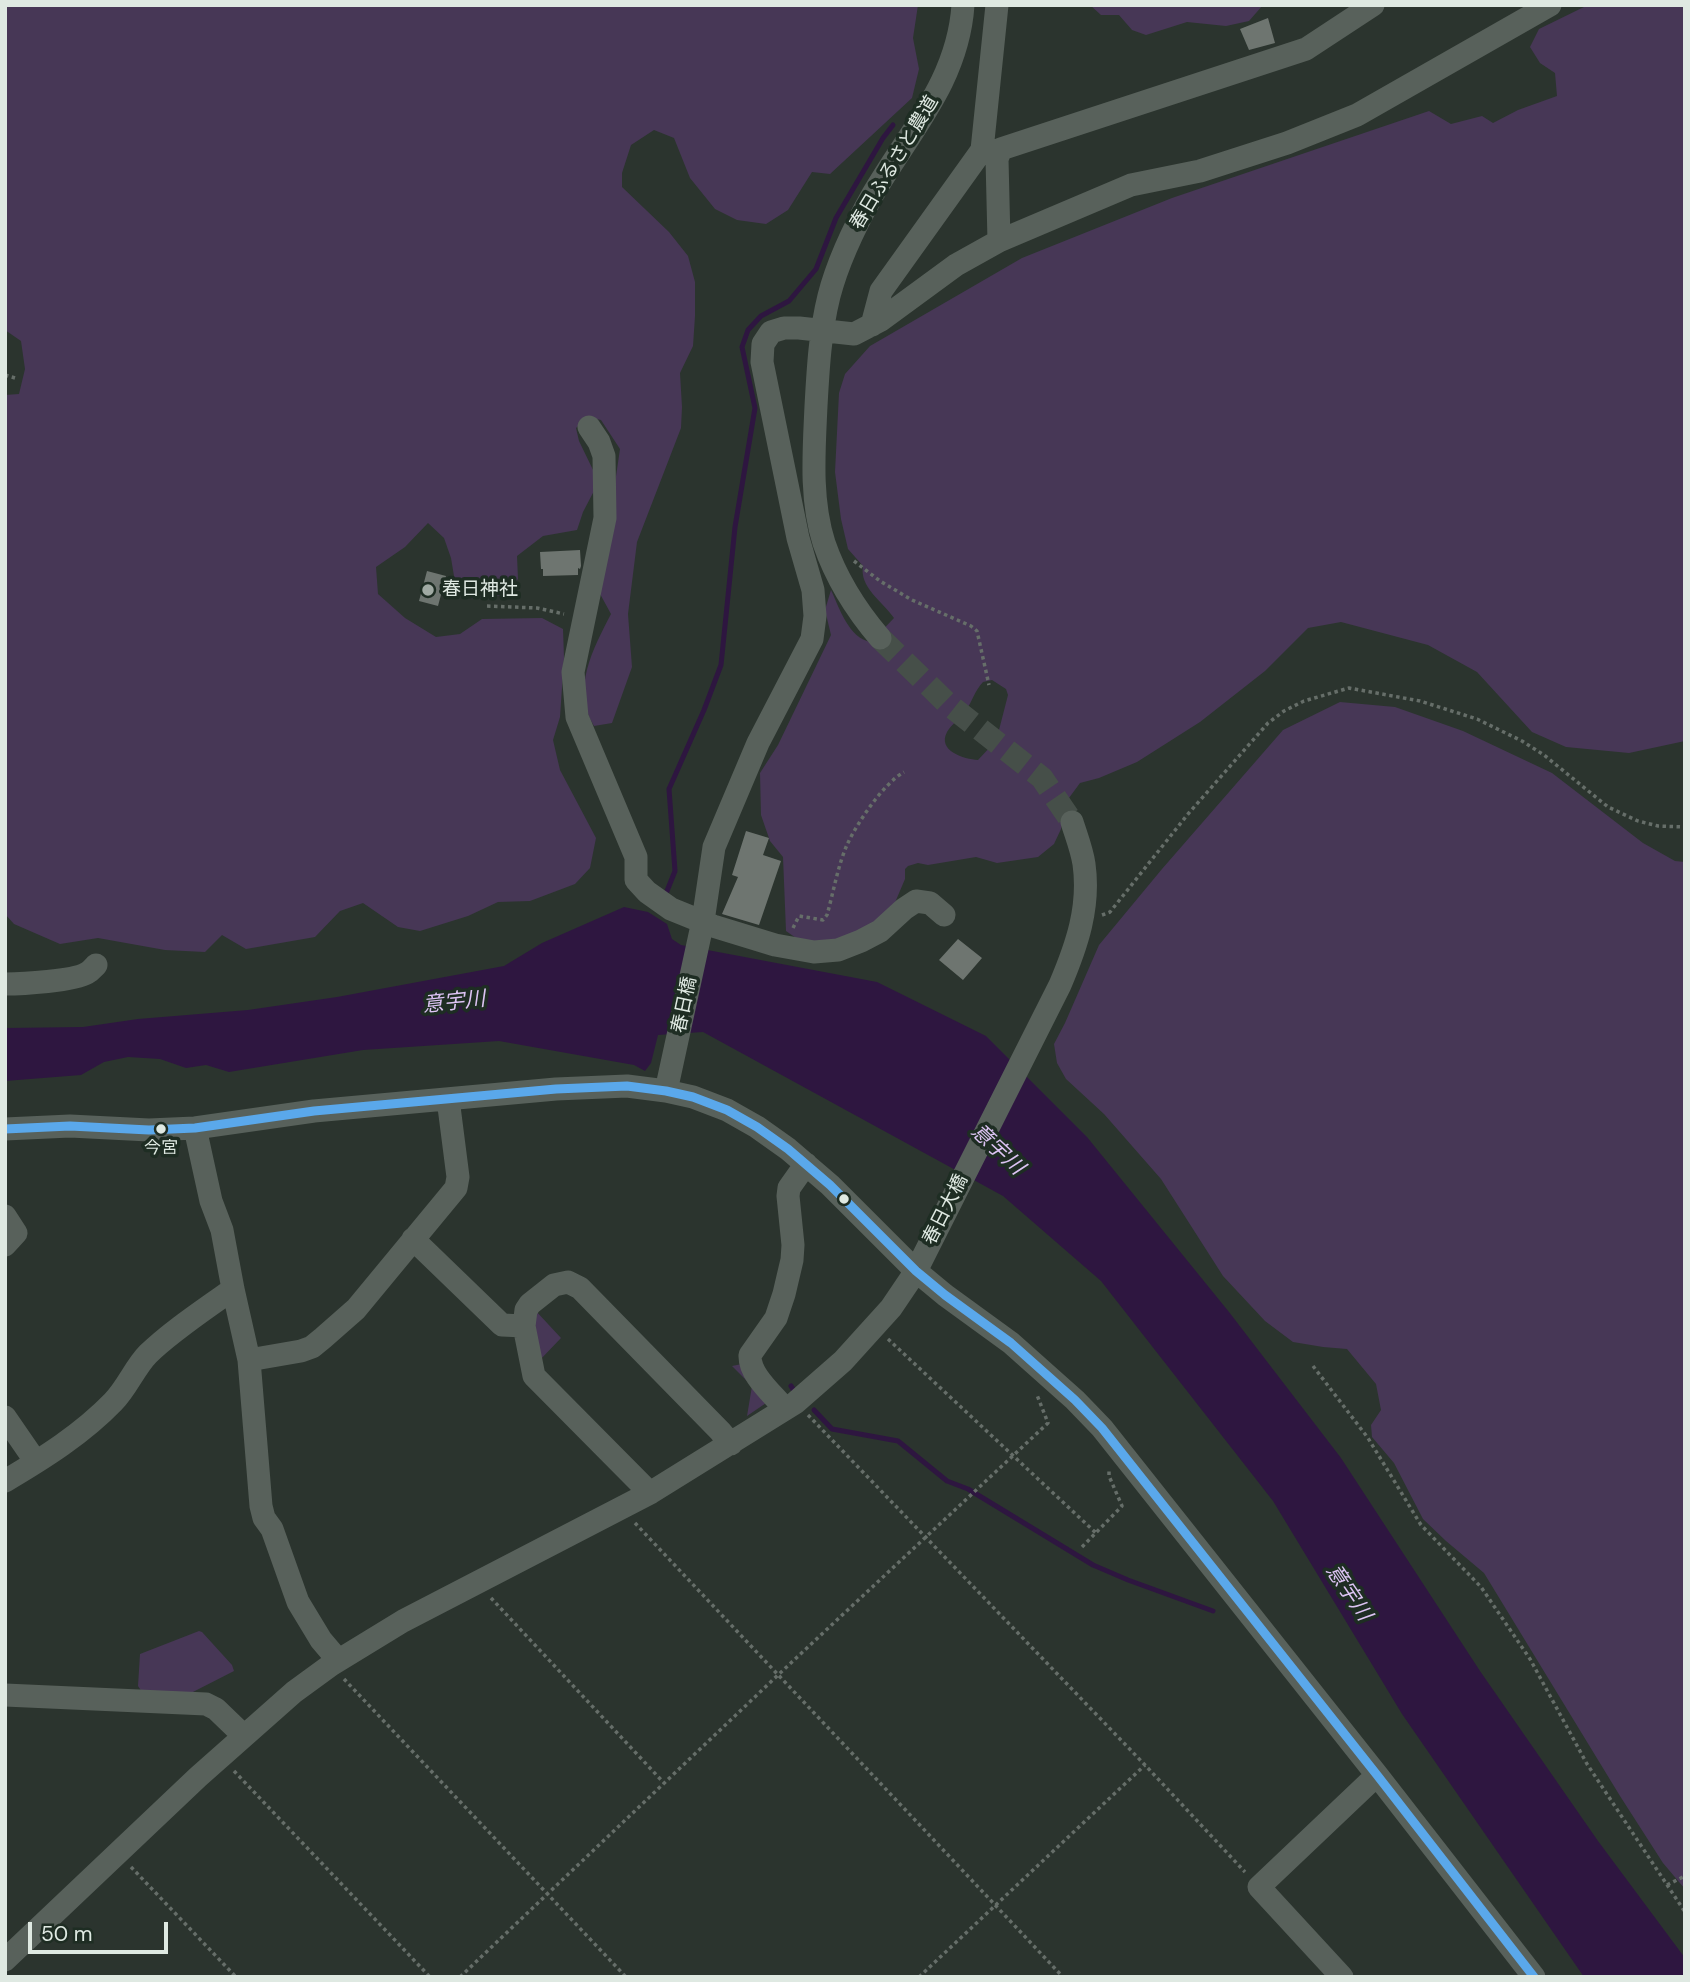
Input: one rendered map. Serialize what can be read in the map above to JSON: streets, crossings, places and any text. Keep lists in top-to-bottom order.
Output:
{
  "streets": {
    "street": ["春日ふるさと農道", "春日橋", "春日大橋"]
  },
  "crossings": [
    ["春日ふるさと農道", "春日橋"]
  ],
  "water": ["意宇川"],
  "places": ["春日神社", "今宮"],
  "scale_bar": "50 m"
}
